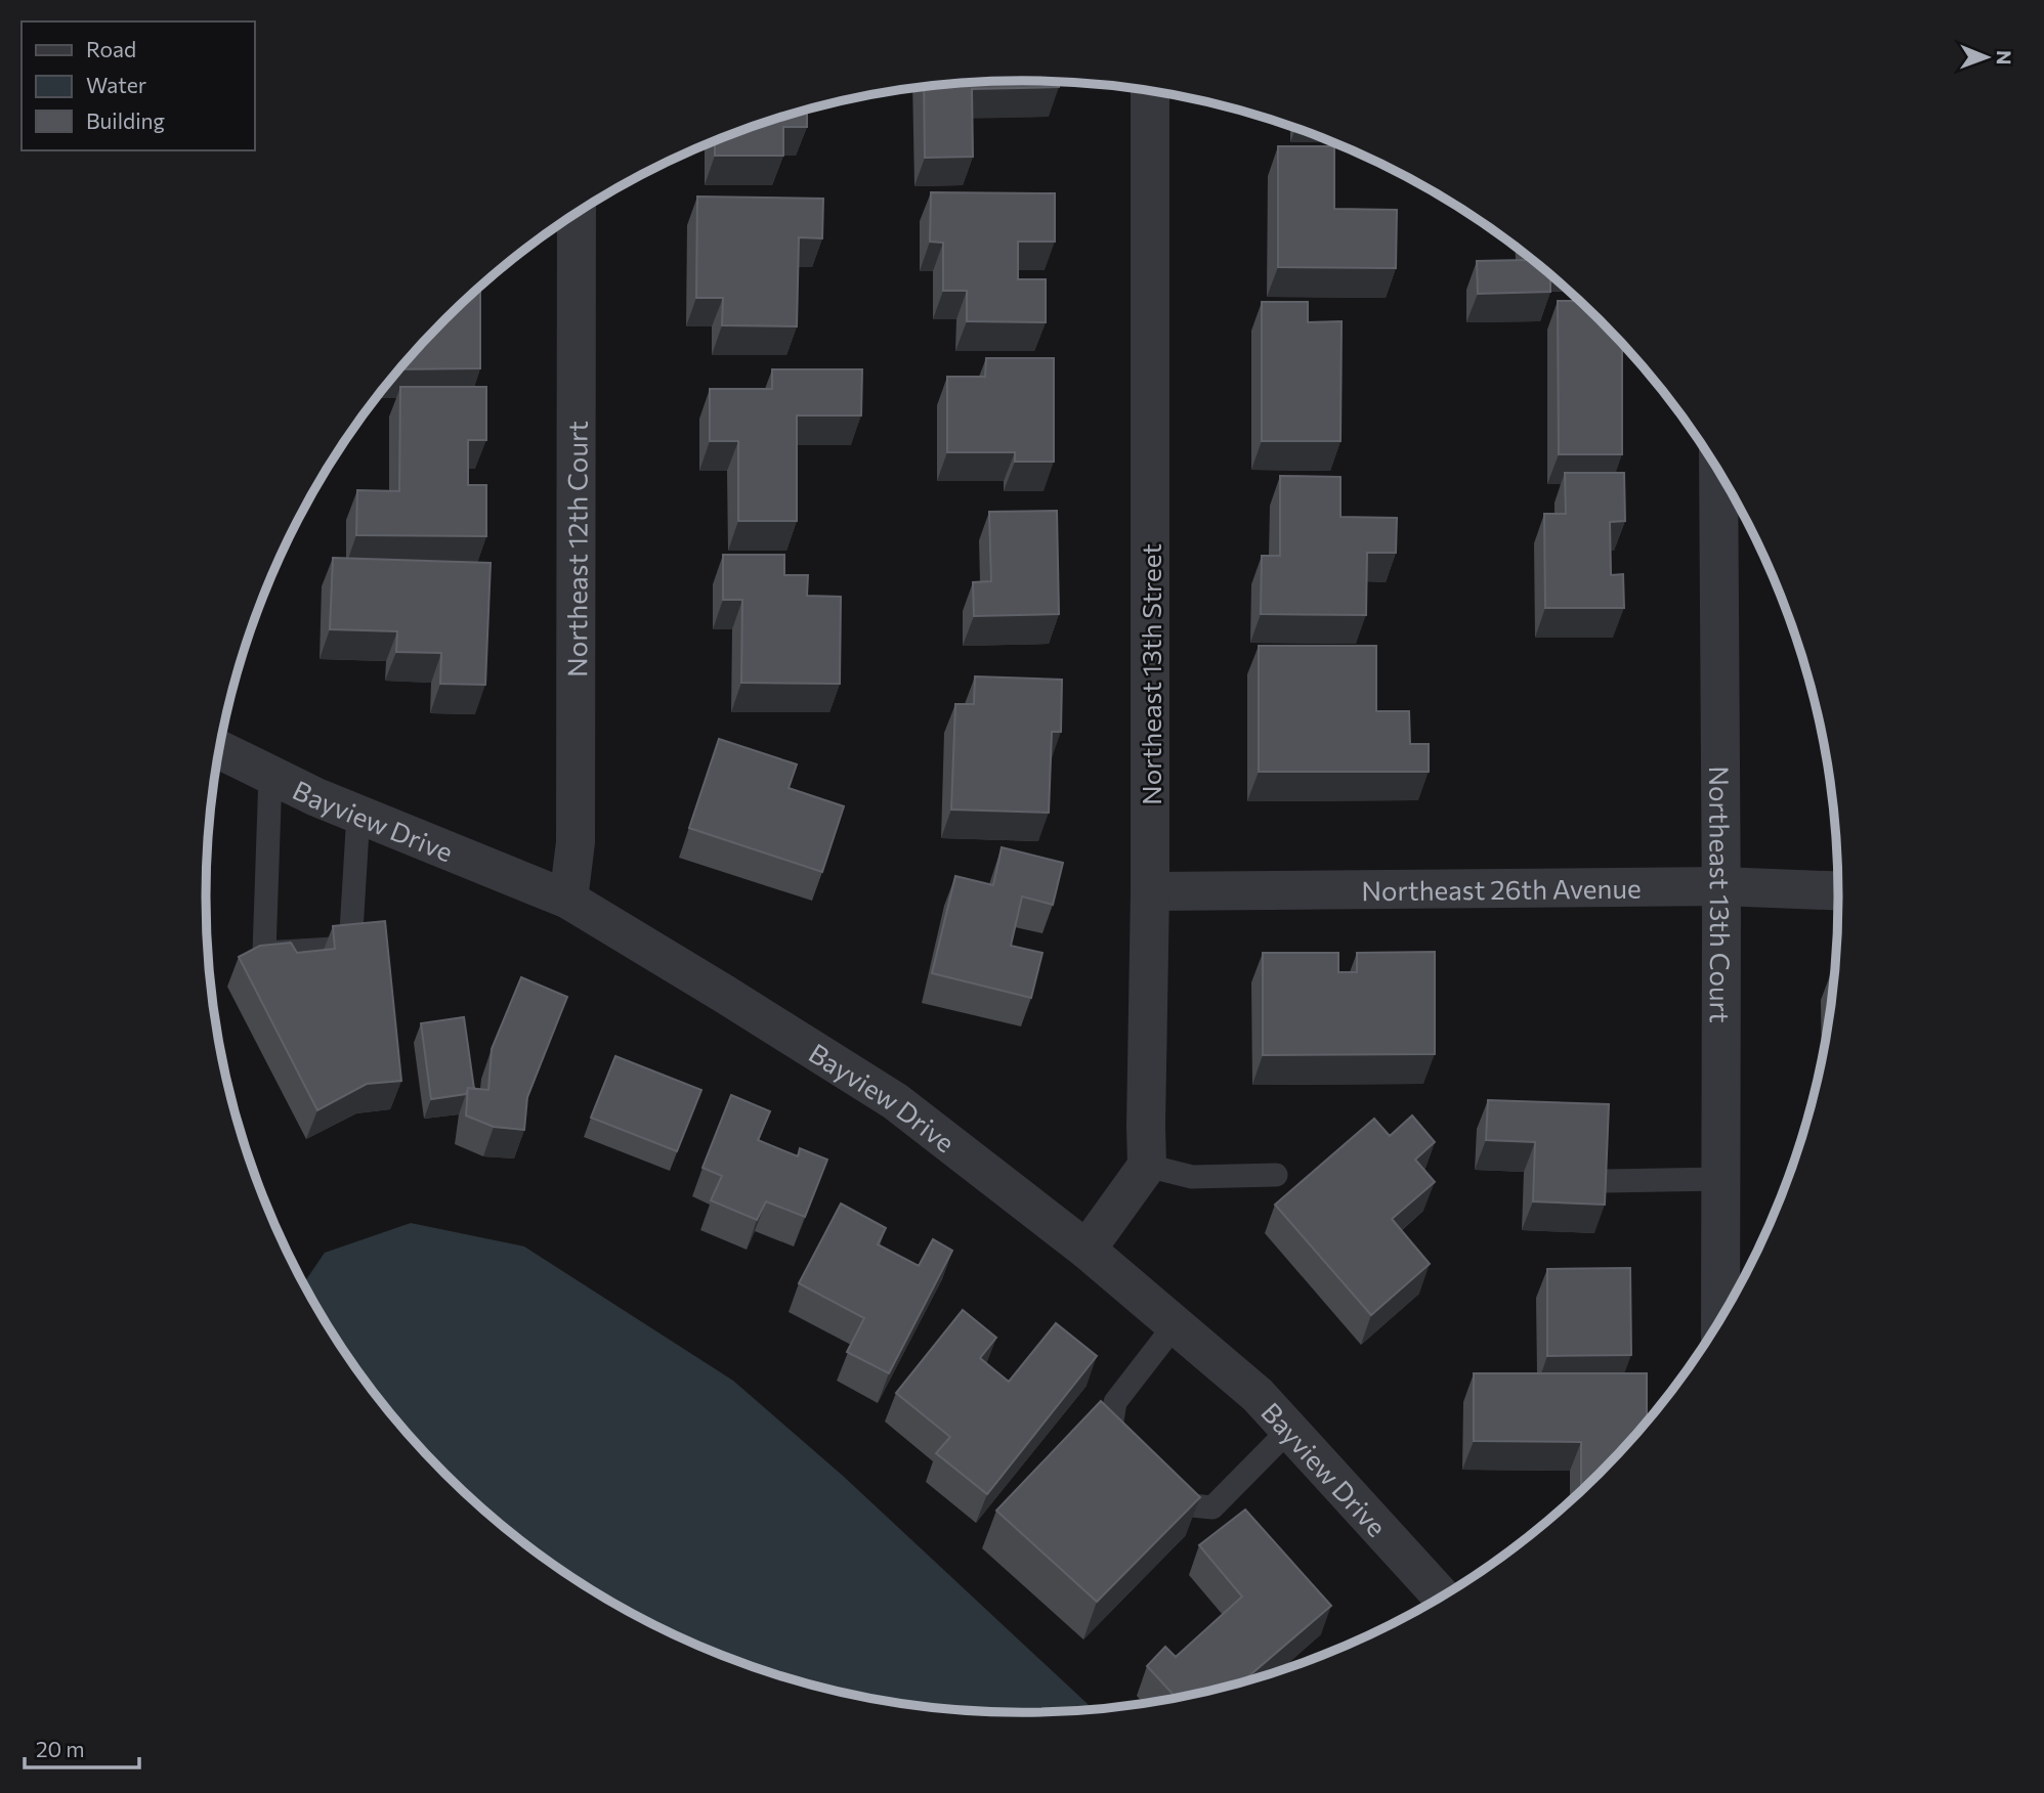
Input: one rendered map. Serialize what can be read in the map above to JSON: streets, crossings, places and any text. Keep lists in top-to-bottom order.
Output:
{
  "streets": {
    "street": [
      "Northeast 12th Court",
      "Northeast 13th Street",
      "Bayview Drive",
      "Northeast 26th Avenue",
      "Northeast 13th Court"
    ]
  },
  "crossings": [
    ["Northeast 12th Court", "Bayview Drive"],
    ["Northeast 13th Street", "Northeast 26th Avenue"],
    ["Northeast 26th Avenue", "Northeast 13th Court"]
  ],
  "legend": ["Road", "Water", "Building"],
  "scale_bar": "20 m",
  "north": "right"
}
